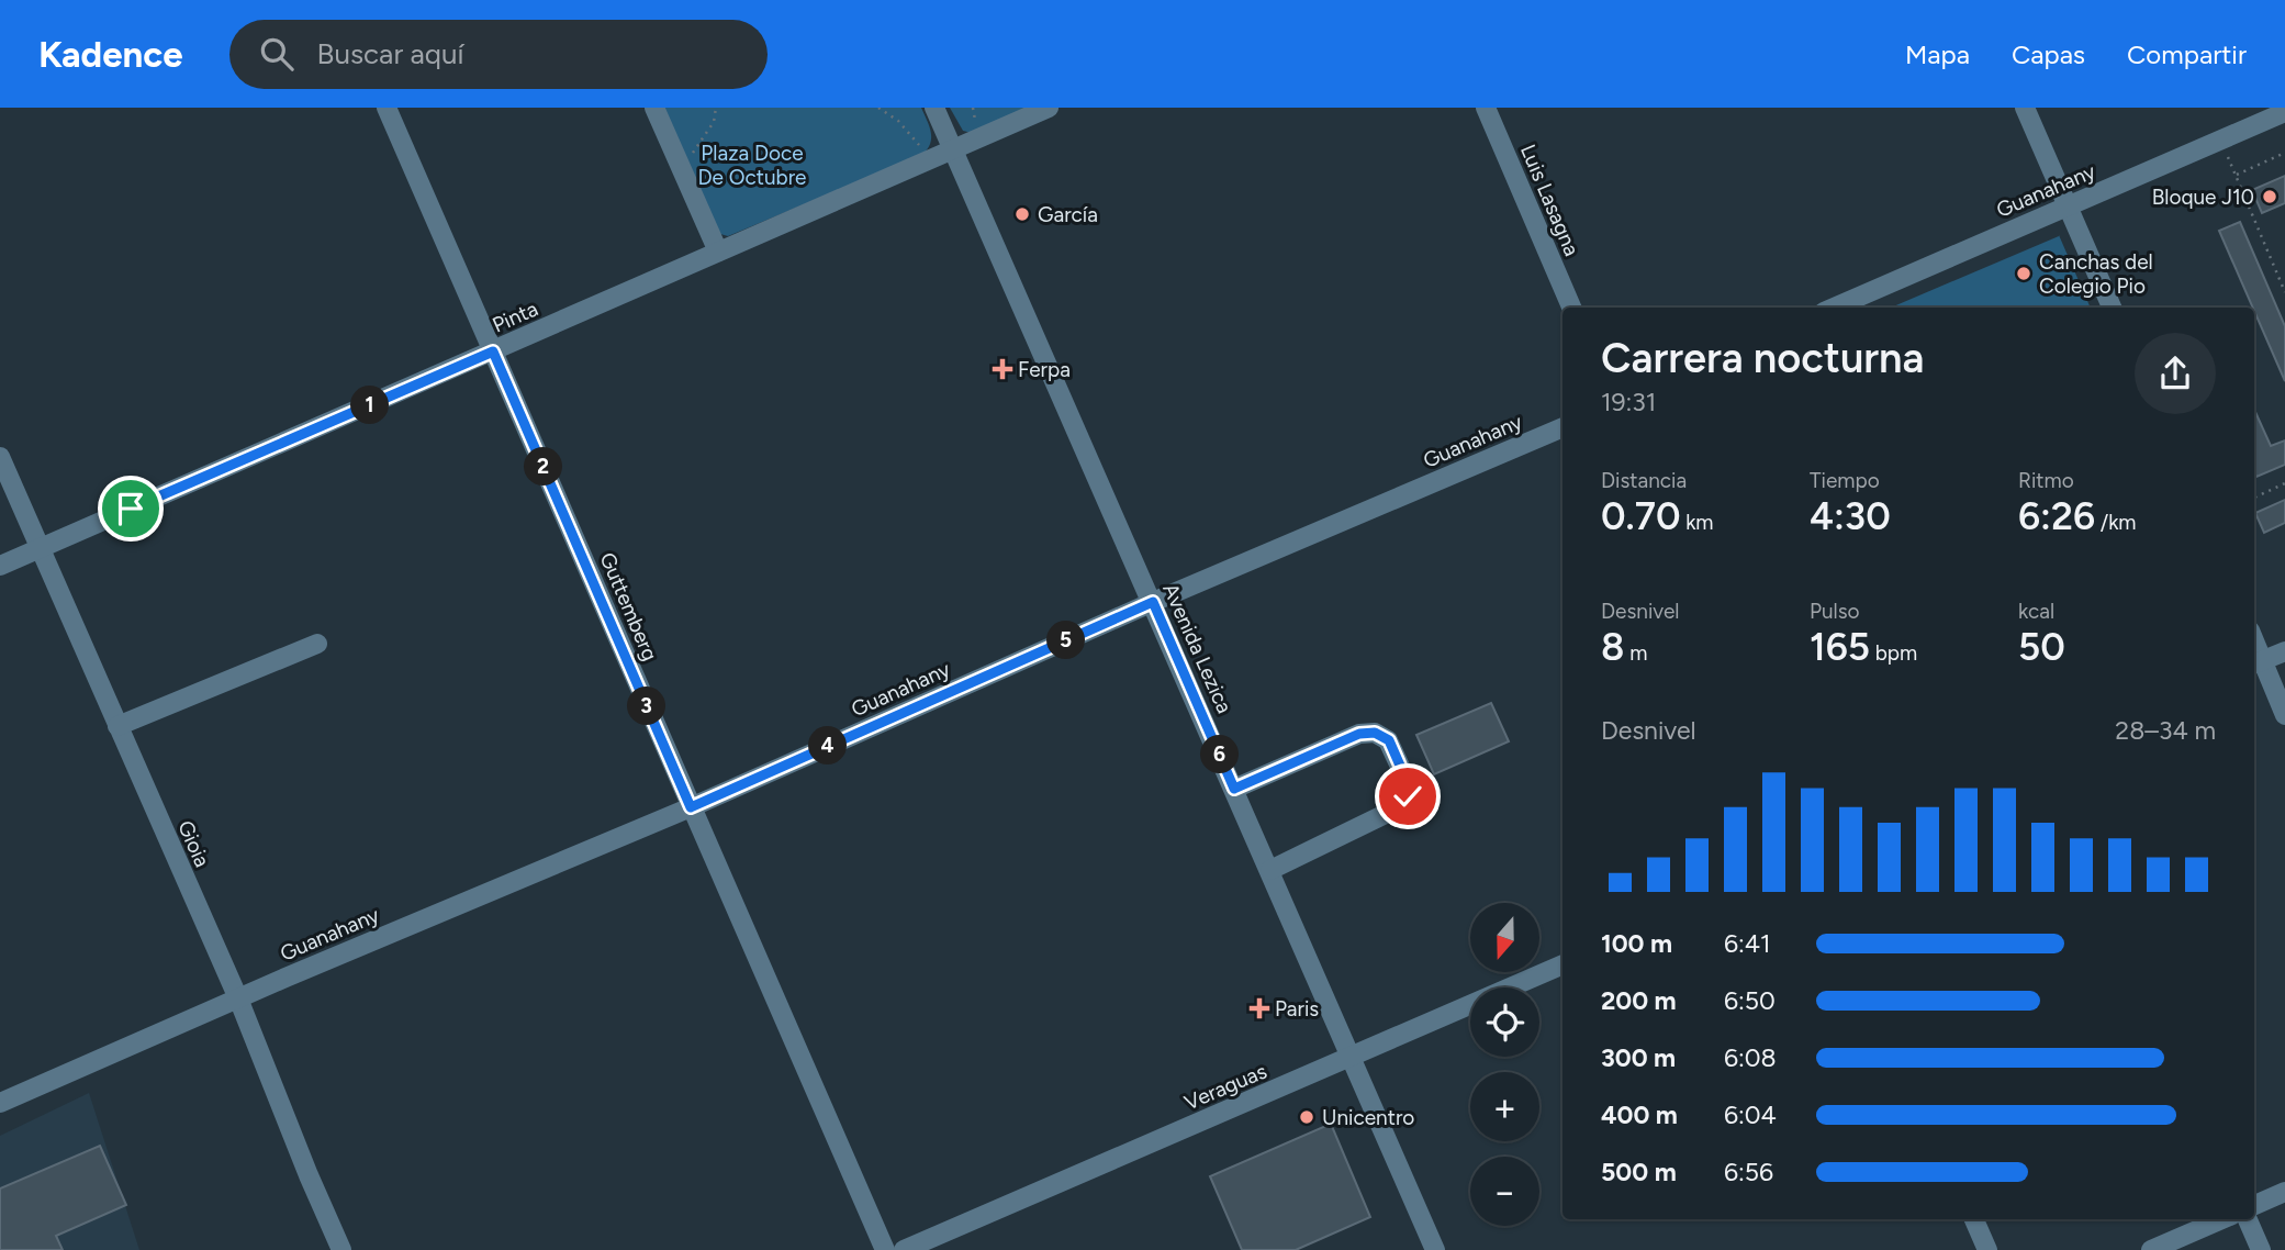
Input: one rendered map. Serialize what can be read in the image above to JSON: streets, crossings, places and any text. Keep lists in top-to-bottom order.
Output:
{
  "streets": {
    "street": [
      "Guanahany",
      "Luis Lasagna",
      "Pinta",
      "Guttemberg",
      "Avenida Lezica",
      "Gioia",
      "Veraguas"
    ]
  },
  "crossings": [
    ["Guanahany", "Guttemberg"],
    ["Guanahany", "Avenida Lezica"],
    ["Guanahany", "Gioia"],
    ["Pinta", "Guttemberg"],
    ["Pinta", "Avenida Lezica"],
    ["Pinta", "Gioia"],
    ["Avenida Lezica", "Veraguas"]
  ],
  "parks": ["Plaza Doce De Octubre"],
  "places": {
    "other": [
      "Bloque J10",
      "García",
      "Canchas del Colegio Pio",
      "Unicentro"
    ],
    "health": ["Ferpa", "Paris"]
  },
  "north": "bottom",
  "page": {
    "header": "Kadence",
    "search": "Buscar aquí",
    "nav": ["Mapa", "Capas", "Compartir"],
    "heading": ["Carrera nocturna", "19:31"],
    "pins": [
      "1",
      "2",
      "5",
      "3",
      "4",
      "6"
    ],
    "stats": [
      ["Distancia", "0.70 km"],
      ["Tiempo", "4:30"],
      ["Ritmo", "6:26 /km"],
      ["Desnivel", "8 m"],
      ["Pulso", "165 bpm"],
      ["kcal", "50"]
    ],
    "chart": ["Desnivel", "28–34 m"],
    "map_buttons": ["+", "−"],
    "list": [
      {
        "name": "100 m",
        "note": "6:41"
      },
      {
        "name": "200 m",
        "note": "6:50"
      },
      {
        "name": "300 m",
        "note": "6:08"
      },
      {
        "name": "400 m",
        "note": "6:04"
      },
      {
        "name": "500 m",
        "note": "6:56"
      }
    ]
  }
}
